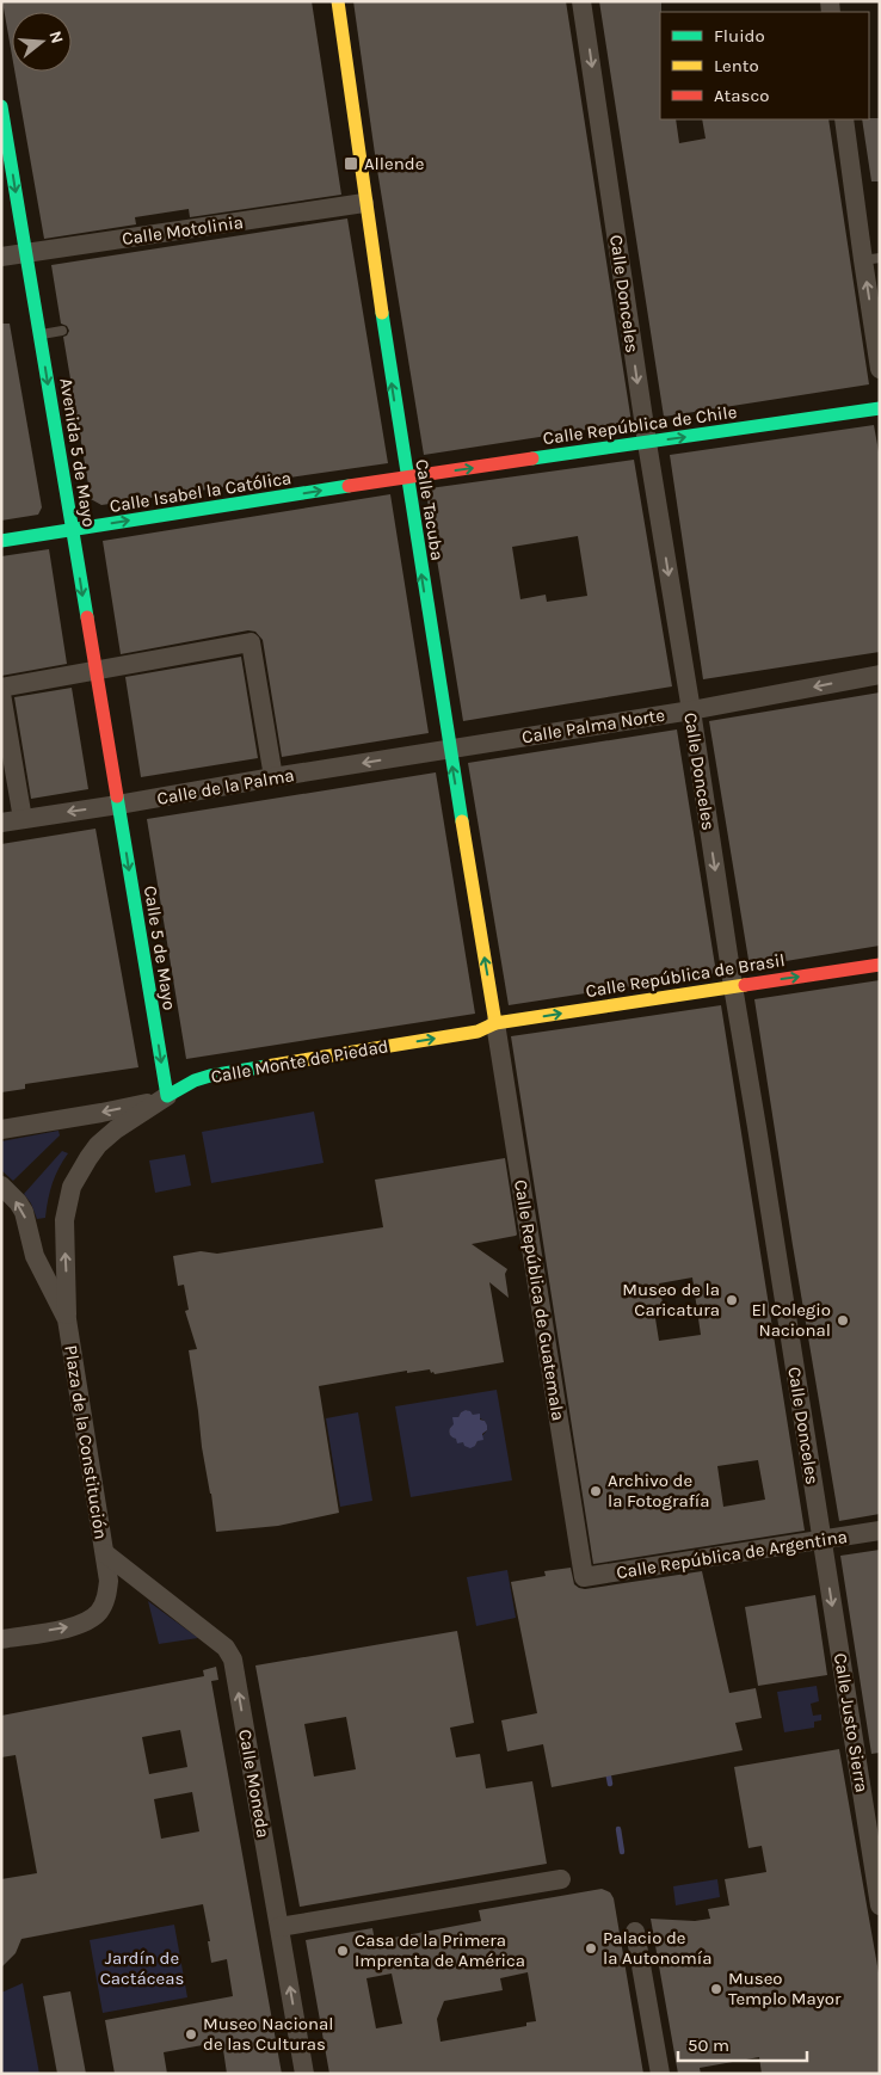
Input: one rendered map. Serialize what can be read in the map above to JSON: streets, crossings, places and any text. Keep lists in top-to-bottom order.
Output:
{
  "streets": {
    "street": [
      "Calle Motolinia",
      "Calle Donceles",
      "Calle República de Chile",
      "Avenida 5 de Mayo",
      "Calle Isabel la Católica",
      "Calle Tacuba",
      "Calle Palma Norte",
      "Calle de la Palma",
      "Calle 5 de Mayo",
      "Calle República de Brasil",
      "Calle Monte de Piedad",
      "Calle República de Guatemala",
      "Plaza de la Constitución",
      "Calle República de Argentina",
      "Calle Justo Sierra",
      "Calle Moneda"
    ]
  },
  "crossings": [
    ["Calle Motolinia", "Avenida 5 de Mayo"],
    ["Calle Motolinia", "Calle Tacuba"],
    ["Calle Donceles", "Calle República de Chile"],
    ["Calle Donceles", "Calle Palma Norte"],
    ["Calle Donceles", "Calle República de Brasil"],
    ["Calle Donceles", "Calle República de Argentina"],
    ["Calle Donceles", "Calle Justo Sierra"],
    ["Calle República de Chile", "Calle Isabel la Católica"],
    ["Calle República de Chile", "Calle Tacuba"],
    ["Avenida 5 de Mayo", "Calle Isabel la Católica"],
    ["Avenida 5 de Mayo", "Calle de la Palma"],
    ["Avenida 5 de Mayo", "Calle 5 de Mayo"],
    ["Calle Isabel la Católica", "Calle Tacuba"],
    ["Calle Tacuba", "Calle Palma Norte"],
    ["Calle Tacuba", "Calle de la Palma"],
    ["Calle Tacuba", "Calle República de Brasil"],
    ["Calle Tacuba", "Calle Monte de Piedad"],
    ["Calle Tacuba", "Calle República de Guatemala"],
    ["Calle Palma Norte", "Calle de la Palma"],
    ["Calle de la Palma", "Calle 5 de Mayo"],
    ["Calle 5 de Mayo", "Calle Monte de Piedad"],
    ["Calle República de Brasil", "Calle Monte de Piedad"],
    ["Calle República de Brasil", "Calle República de Guatemala"],
    ["Calle Monte de Piedad", "Calle República de Guatemala"],
    ["Calle República de Guatemala", "Calle República de Argentina"],
    ["Plaza de la Constitución", "Calle Moneda"],
    ["Calle República de Argentina", "Calle Justo Sierra"]
  ],
  "one_way": [
    "Calle Donceles",
    "Calle República de Chile",
    "Avenida 5 de Mayo",
    "Calle Isabel la Católica",
    "Calle Tacuba",
    "Calle Palma Norte",
    "Calle 5 de Mayo",
    "Calle República de Brasil",
    "Calle Justo Sierra",
    "Calle Moneda"
  ],
  "parks": ["Jardín de Cactáceas"],
  "places": {
    "transit": ["Allende"],
    "other": [
      "Museo de la Caricatura",
      "El Colegio Nacional",
      "Archivo de la Fotografía",
      "Palacio de la Autonomía",
      "Casa de la Primera Imprenta de América",
      "Museo Templo Mayor",
      "Museo Nacional de las Culturas"
    ]
  },
  "legend": ["Fluido", "Lento", "Atasco"],
  "scale_bar": "50 m",
  "north": "right"
}
